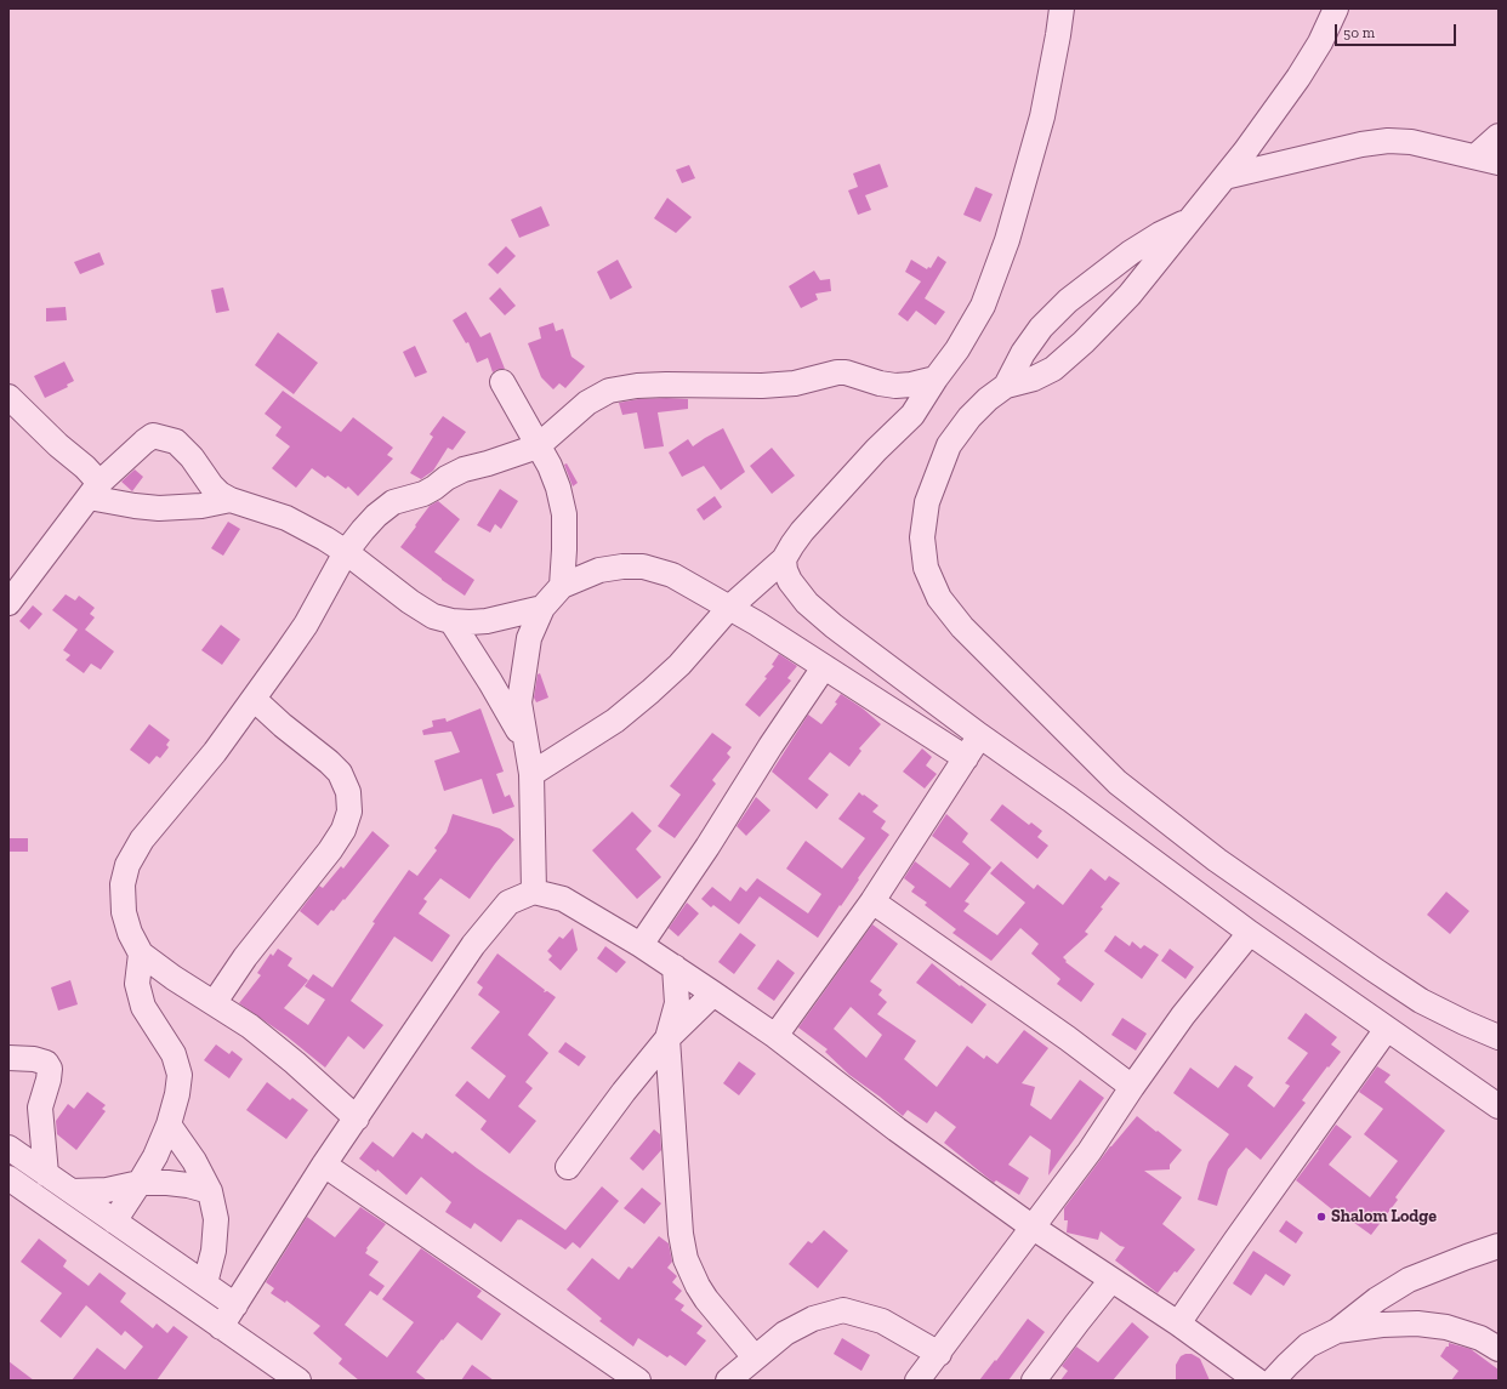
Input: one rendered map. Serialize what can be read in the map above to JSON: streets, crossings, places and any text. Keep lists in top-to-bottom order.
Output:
{
  "places": ["Shalom Lodge"],
  "scale_bar": "50 m"
}
